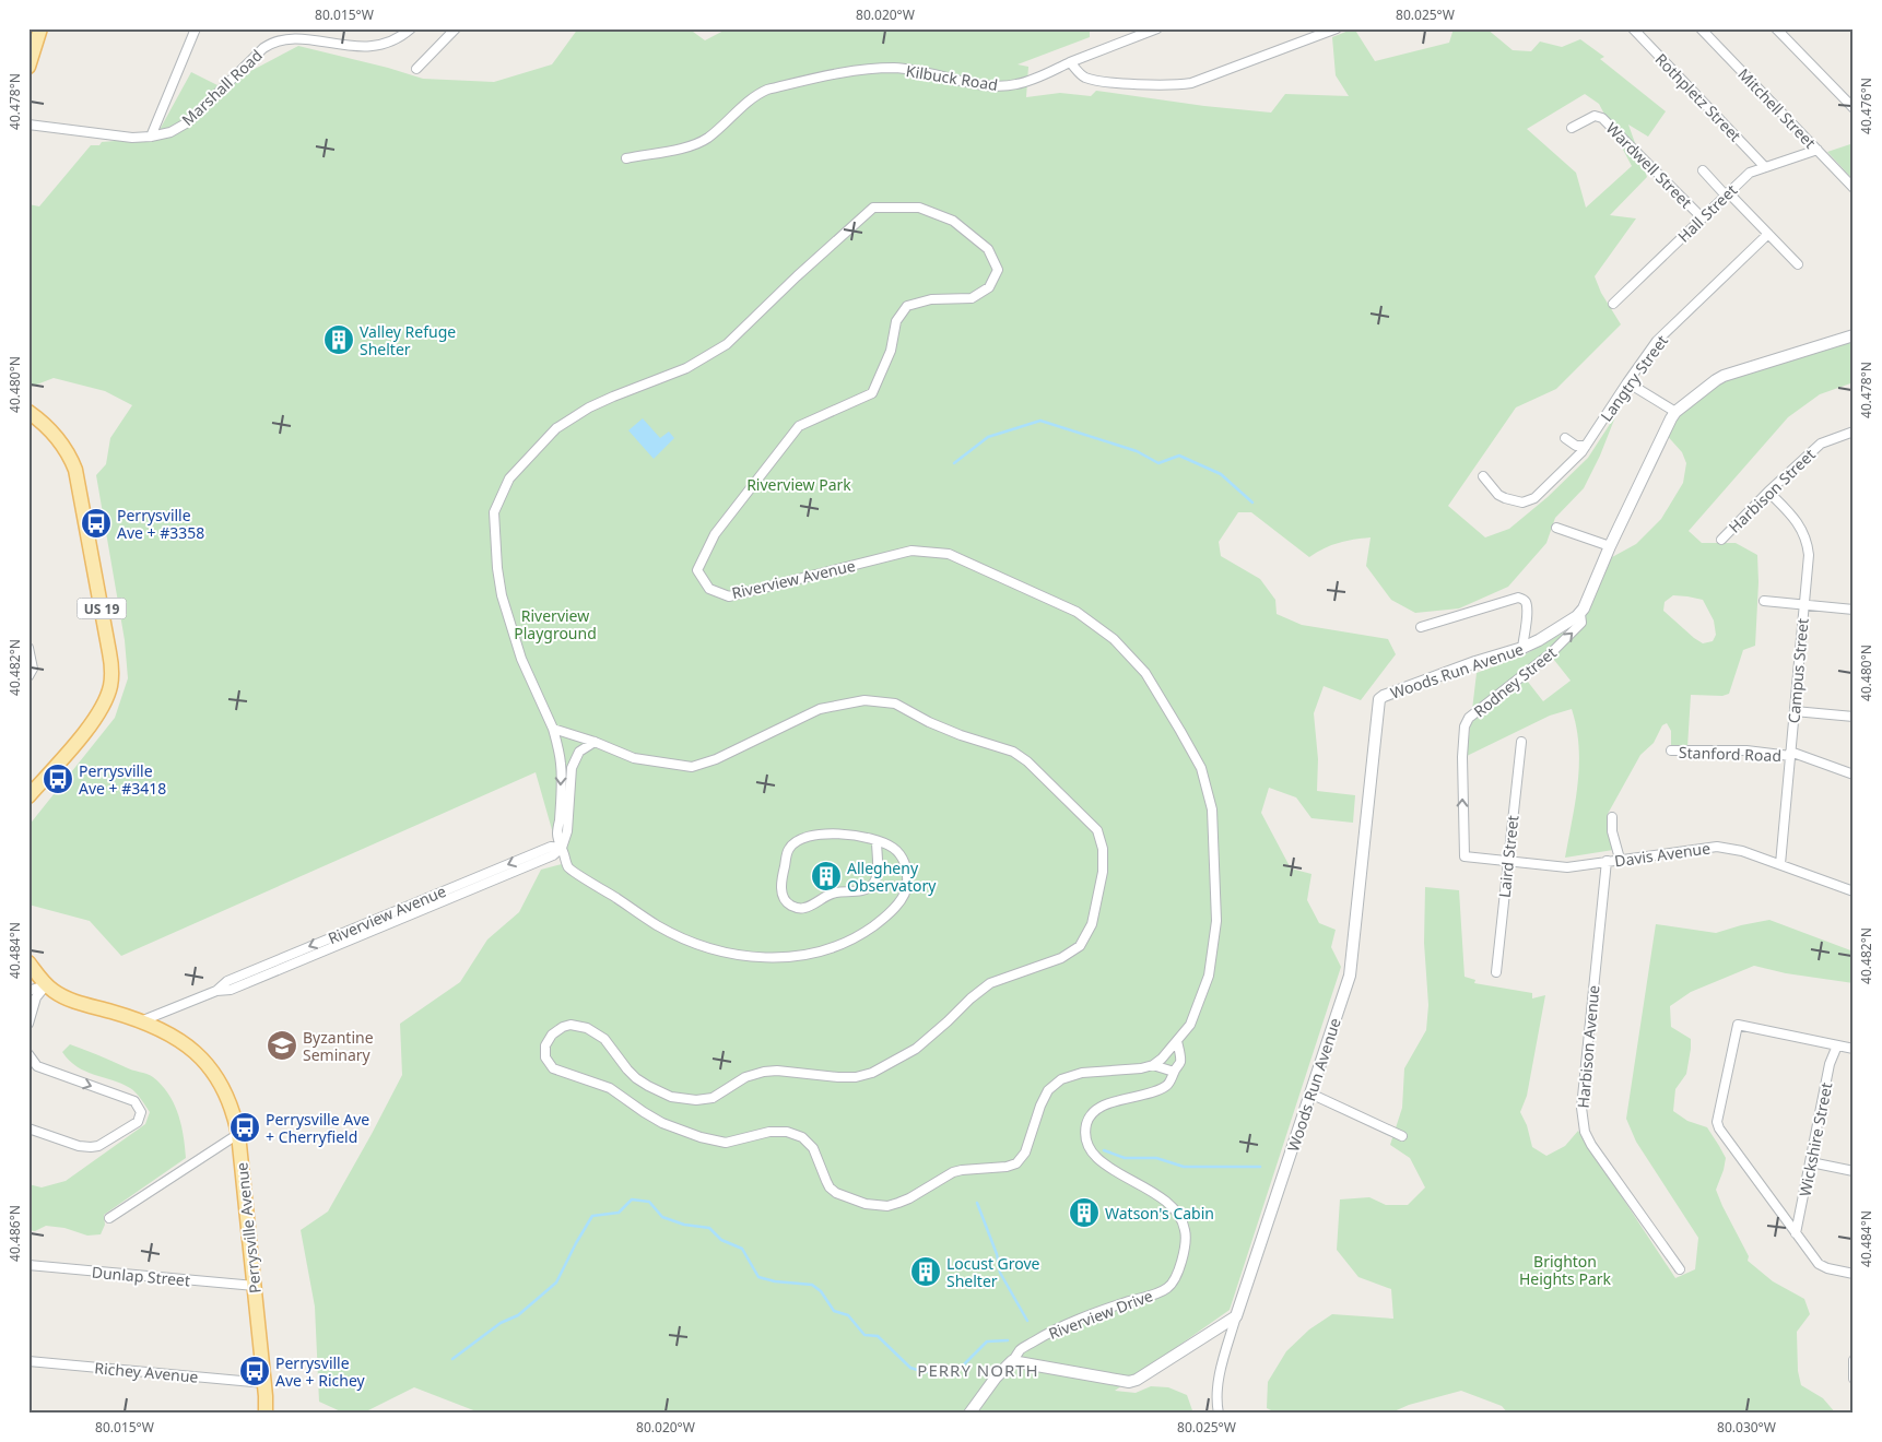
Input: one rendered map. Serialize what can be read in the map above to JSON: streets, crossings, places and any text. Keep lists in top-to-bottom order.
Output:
{
  "streets": {
    "main road": ["US 19", "Perrysville Avenue"],
    "street": [
      "Kilbuck Road",
      "Marshall Road",
      "Rothpletz Street",
      "Mitchell Street",
      "Wardwell Street",
      "Hall Street",
      "Langtry Street",
      "Harbison Street",
      "Riverview Avenue",
      "Woods Run Avenue",
      "Campus Street",
      "Rodney Street",
      "Stanford Road",
      "Davis Avenue",
      "Laird Street",
      "Harbison Avenue",
      "Wickshire Street",
      "Dunlap Street",
      "Riverview Drive",
      "Richey Avenue"
    ]
  },
  "crossings": [
    ["Rothpletz Street", "Hall Street"],
    ["Mitchell Street", "Hall Street"],
    ["Wardwell Street", "Hall Street"],
    ["Harbison Street", "Campus Street"],
    ["Riverview Avenue", "Perrysville Avenue"],
    ["Woods Run Avenue", "Rodney Street"],
    ["Campus Street", "Stanford Road"],
    ["Campus Street", "Davis Avenue"],
    ["Rodney Street", "Davis Avenue"],
    ["Davis Avenue", "Laird Street"],
    ["Davis Avenue", "Harbison Avenue"],
    ["Perrysville Avenue", "Dunlap Street"],
    ["Perrysville Avenue", "Richey Avenue"]
  ],
  "one_way": ["Rodney Street"],
  "districts": ["PERRY NORTH"],
  "parks": ["Riverview Park", "Riverview Playground", "Brighton Heights Park"],
  "places": {
    "building": [
      "Valley Refuge Shelter",
      "Allegheny Observatory",
      "Watson's Cabin",
      "Locust Grove Shelter"
    ],
    "bus stop": [
      "Perrysville Ave + #3358",
      "Perrysville Ave + #3418",
      "Perrysville Ave + Cherryfield",
      "Perrysville Ave + Richey"
    ],
    "school or university": ["Byzantine Seminary"]
  },
  "coordinates": [
    "80.015°W",
    "80.020°W",
    "80.025°W",
    "40.478°N",
    "40.476°N",
    "40.480°N",
    "40.482°N",
    "40.484°N",
    "40.486°N",
    "80.030°W"
  ]
}
